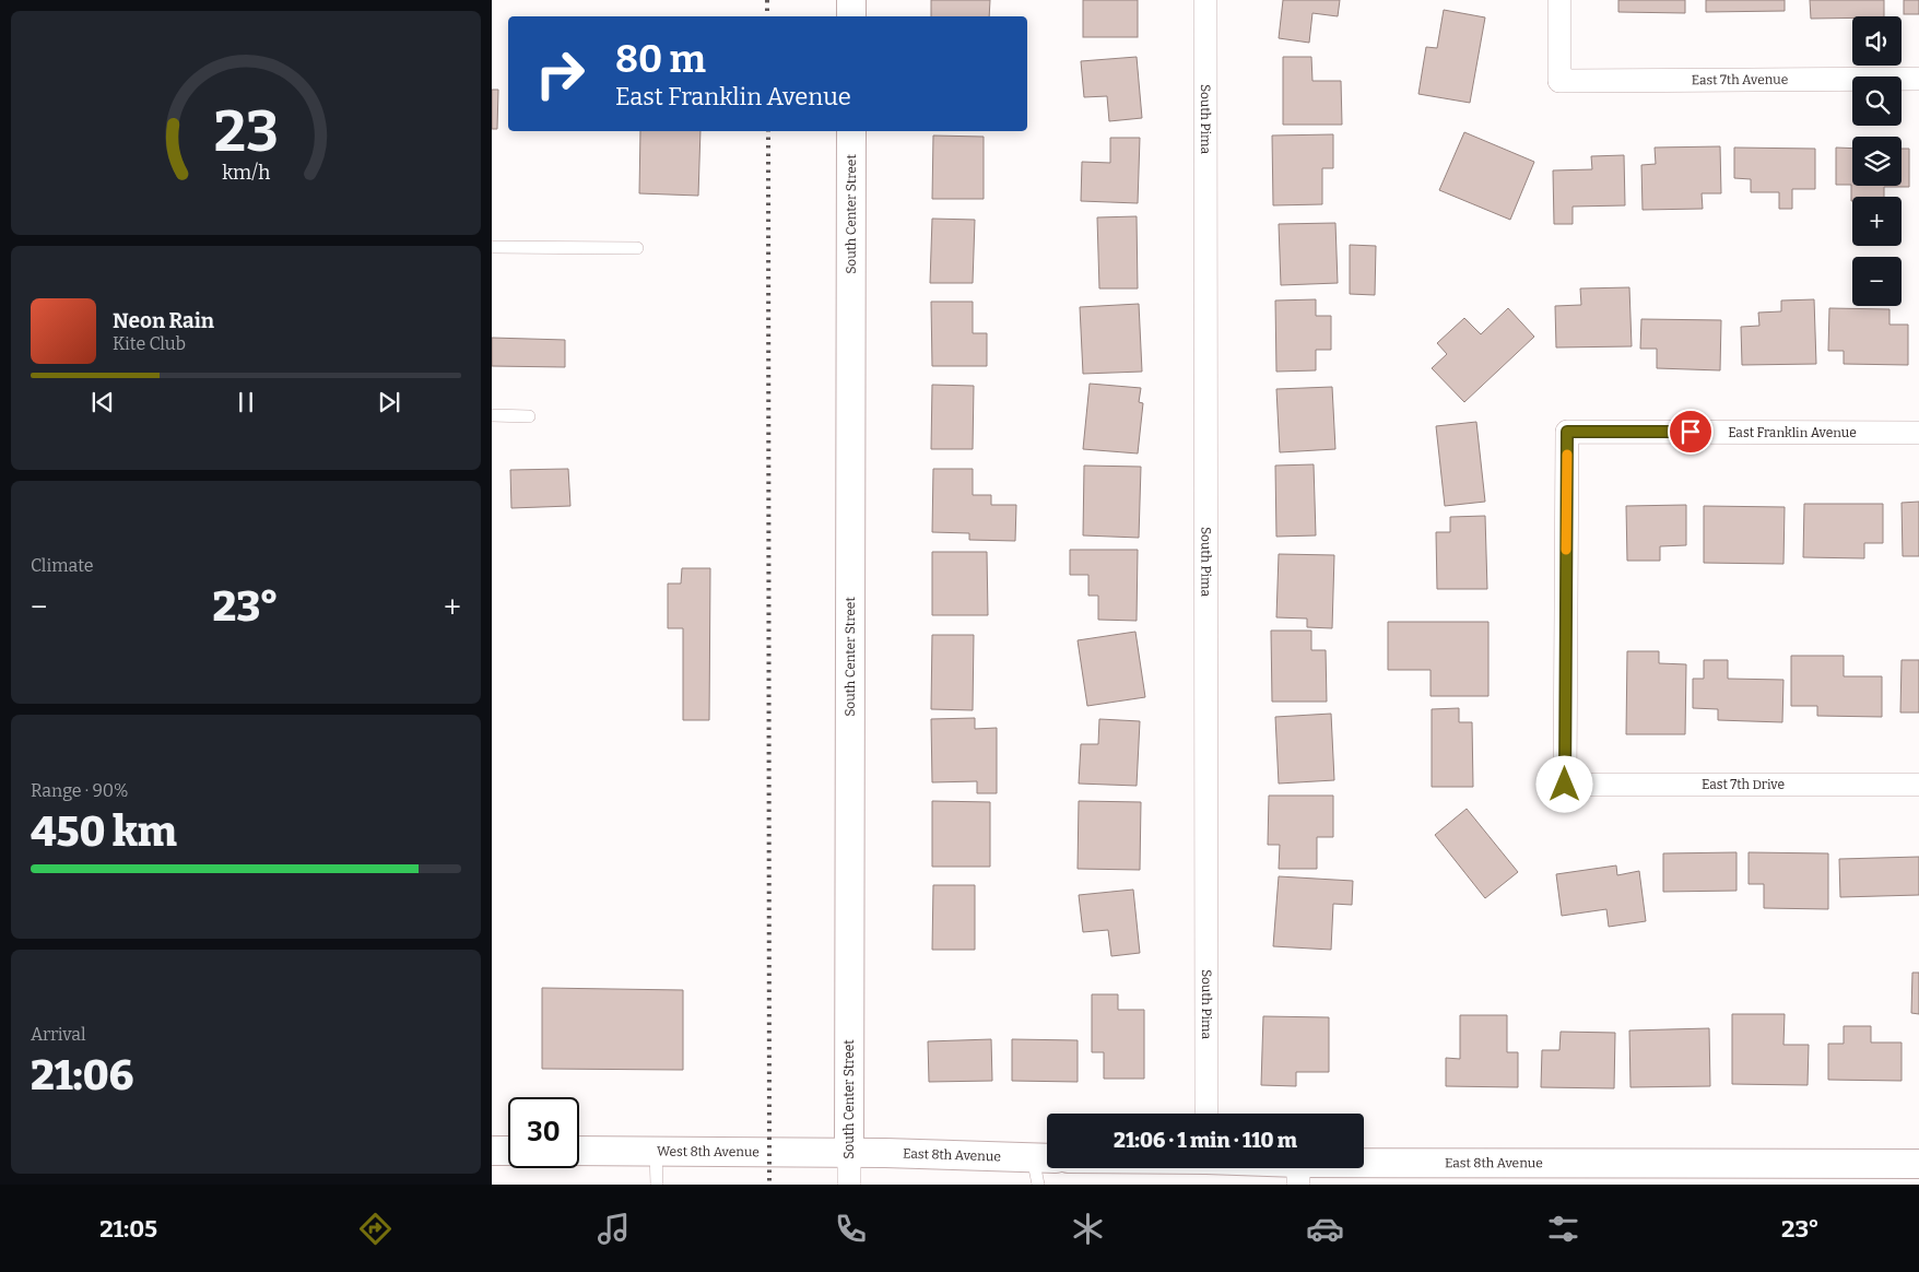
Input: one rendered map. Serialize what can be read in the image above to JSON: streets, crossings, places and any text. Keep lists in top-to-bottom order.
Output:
{
  "streets": {
    "street": [
      "East 7th Avenue",
      "South Pima",
      "South Center Street",
      "East Franklin Avenue",
      "East 7th Drive",
      "West 8th Avenue",
      "East 8th Avenue"
    ]
  },
  "crossings": [
    ["South Center Street", "West 8th Avenue"],
    ["South Center Street", "East 8th Avenue"],
    ["East Franklin Avenue", "East 7th Drive"],
    ["West 8th Avenue", "East 8th Avenue"]
  ],
  "page": {
    "map_buttons": ["+", "−"],
    "turn": ["80 m", "East Franklin Avenue"],
    "song": ["Neon Rain", "Kite Club"],
    "tile": [
      "Climate",
      ["Range · 90%", "450 km"],
      ["Arrival", "21:06"]
    ],
    "heat": ["−", "23°", "+"],
    "limit": "30",
    "trip": "21:06 · 1 min · 110 m",
    "tabs": ["21:05", "23°"],
    "gauge": ["23", "km/h"]
  }
}
